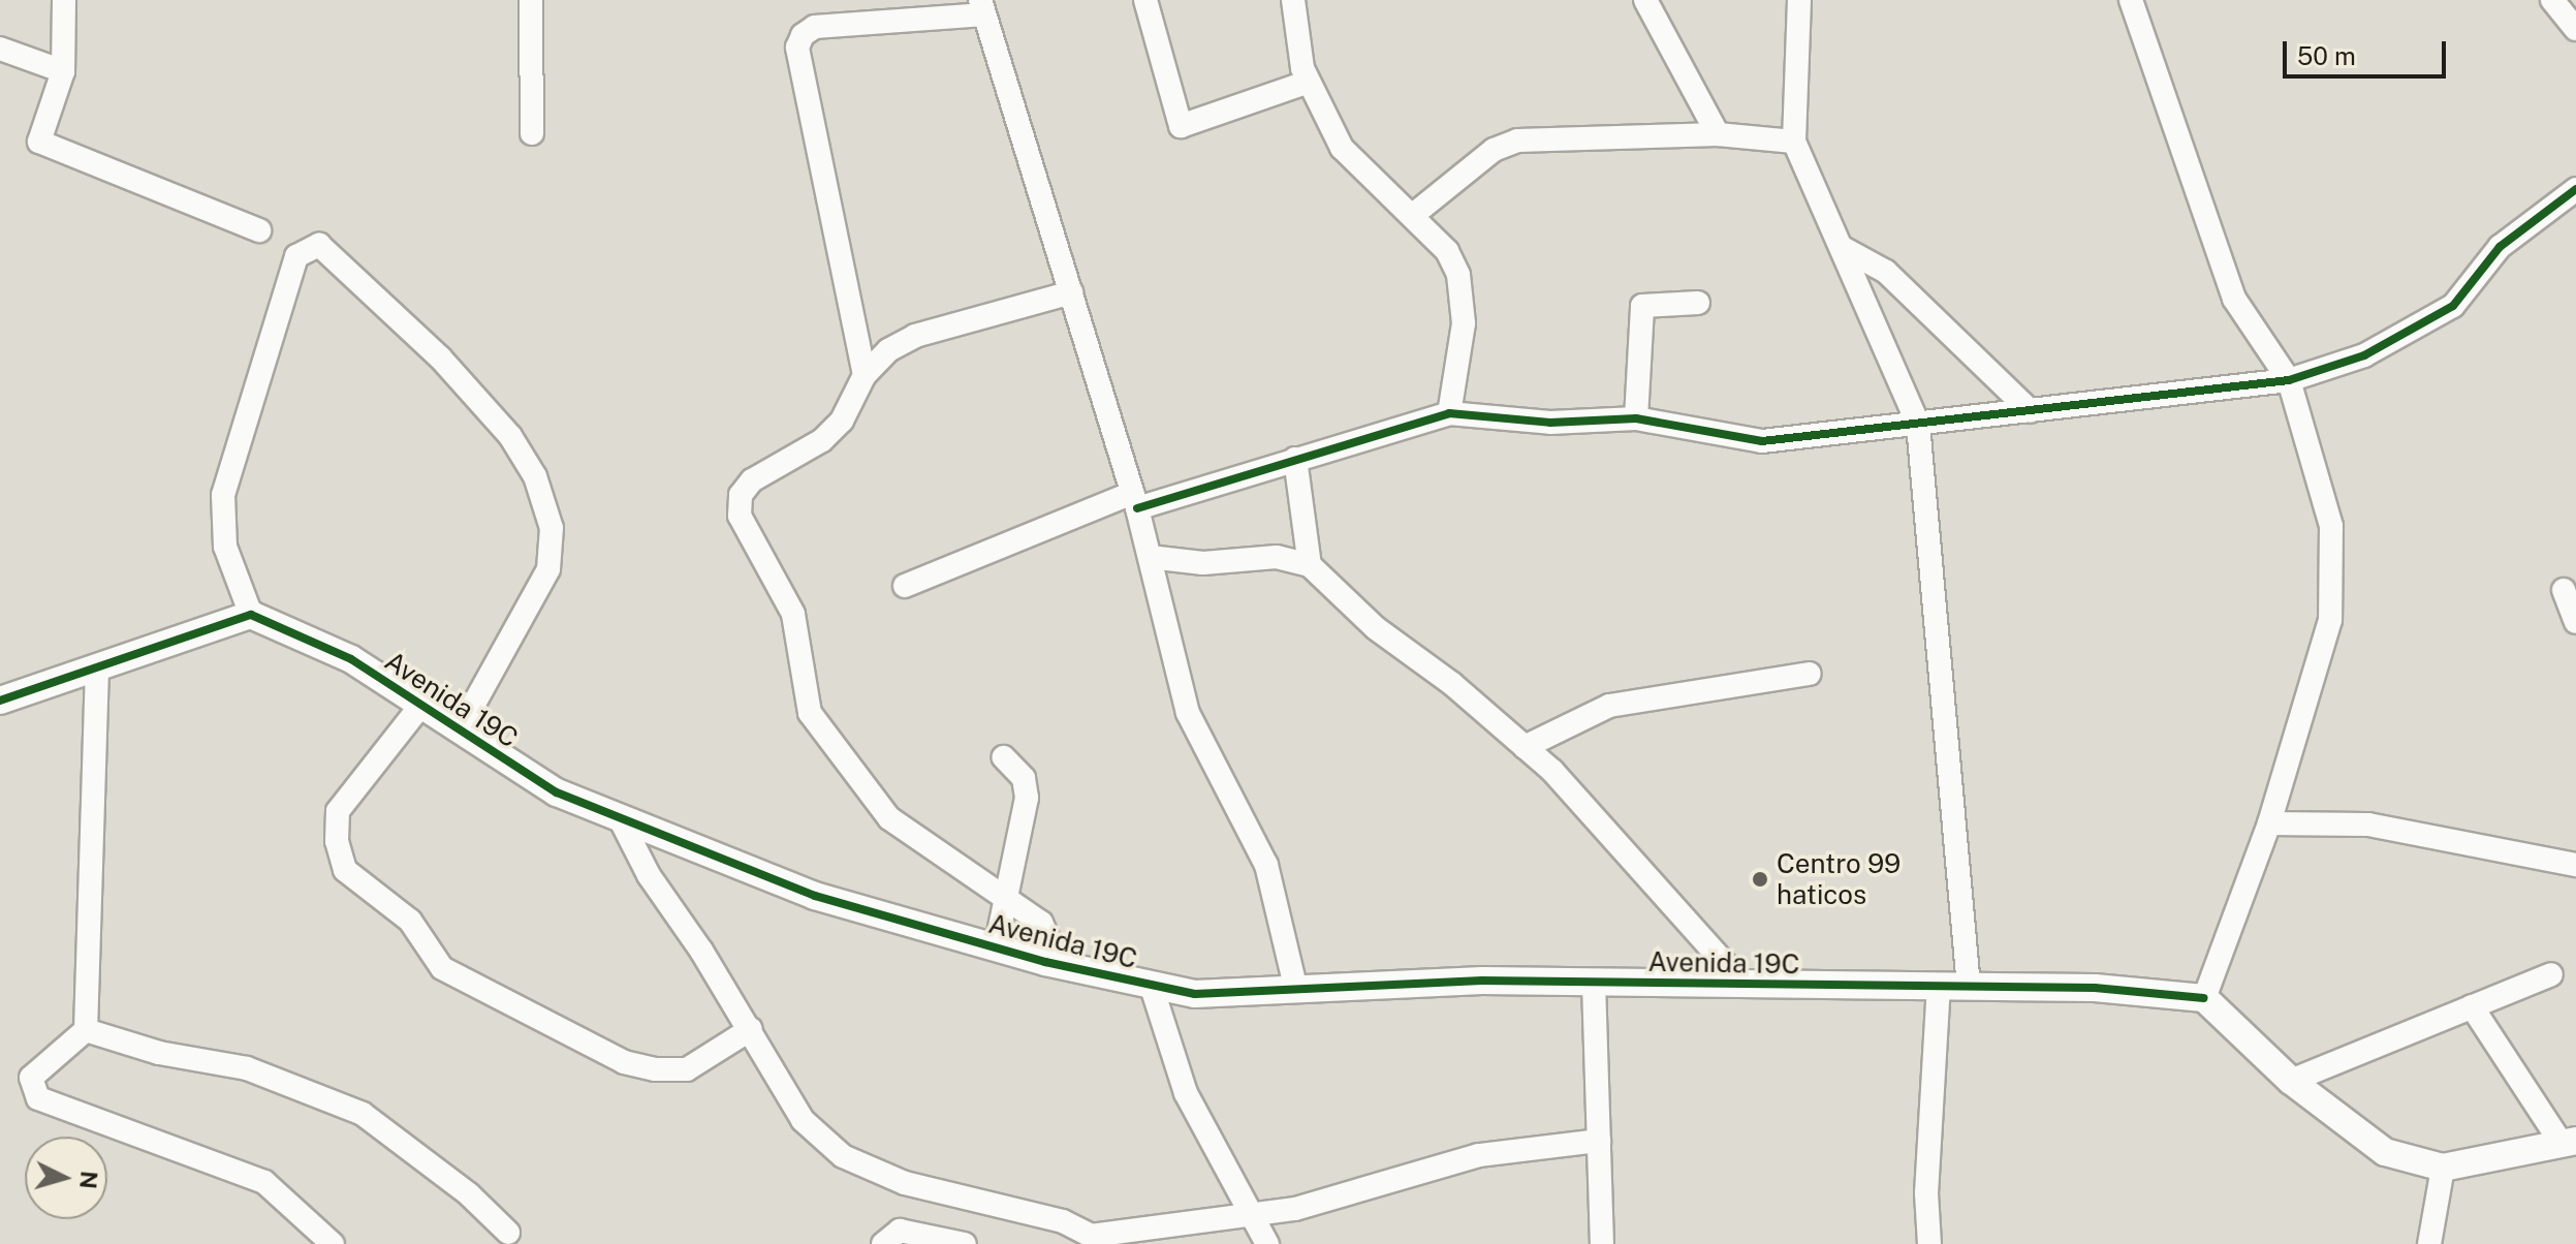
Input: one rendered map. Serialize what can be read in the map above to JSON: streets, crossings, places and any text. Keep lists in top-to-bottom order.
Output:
{
  "streets": {
    "street": ["Avenida 19C"]
  },
  "places": ["Centro 99 haticos"],
  "scale_bar": "50 m",
  "north": "right"
}
